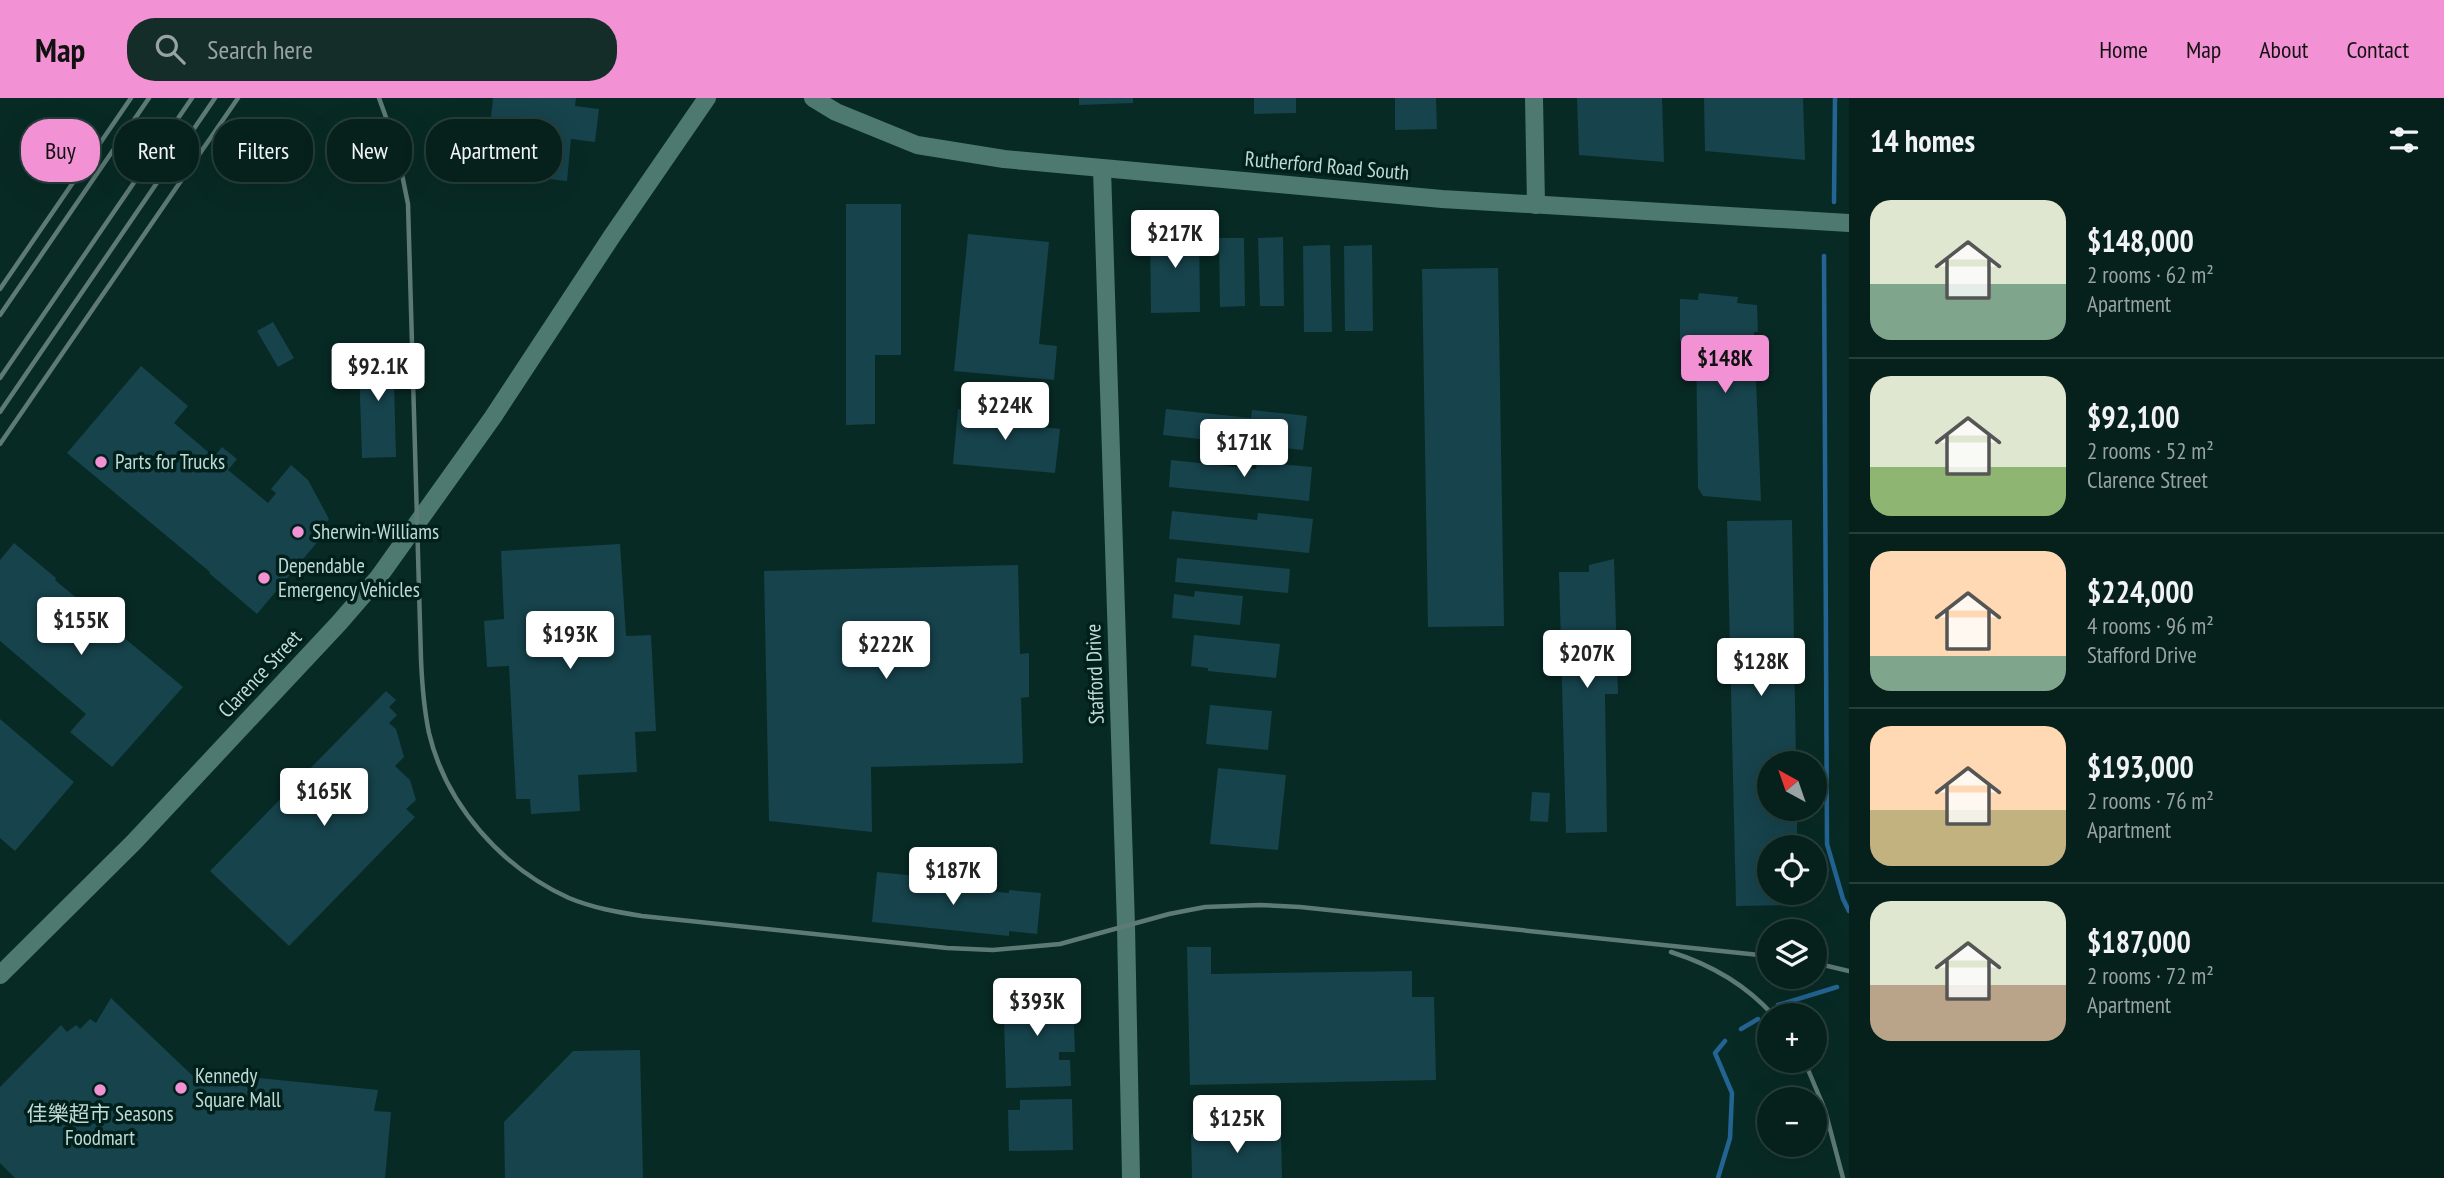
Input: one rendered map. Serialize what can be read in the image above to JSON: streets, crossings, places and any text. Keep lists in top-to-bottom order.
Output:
{
  "streets": {
    "street": ["Rutherford Road South", "Clarence Street", "Stafford Drive"]
  },
  "crossings": [
    ["Rutherford Road South", "Stafford Drive"]
  ],
  "places": [
    "Parts for Trucks",
    "Sherwin-Williams",
    "Dependable Emergency Vehicles",
    "Kennedy Square Mall",
    "佳樂超市 Seasons Foodmart"
  ],
  "north": "top left",
  "page": {
    "header": "Map",
    "search": "Search here",
    "nav": [
      "Home",
      "Map",
      "About",
      "Contact"
    ],
    "heading": "14 homes",
    "chip": [
      "Buy",
      "Rent",
      "Filters",
      "New",
      "Apartment"
    ],
    "list": [
      {
        "name": "$148,000",
        "note": "2 rooms · 62 m² · Apartment"
      },
      {
        "name": "$92,100",
        "note": "2 rooms · 52 m² · Clarence Street"
      },
      {
        "name": "$224,000",
        "note": "4 rooms · 96 m² · Stafford Drive"
      },
      {
        "name": "$193,000",
        "note": "2 rooms · 76 m² · Apartment"
      },
      {
        "name": "$187,000",
        "note": "2 rooms · 72 m² · Apartment"
      }
    ],
    "price": [
      "$217K",
      "$148K",
      "$92.1K",
      "$224K",
      "$171K",
      "$155K",
      "$193K",
      "$222K",
      "$207K",
      "$128K",
      "$165K",
      "$187K",
      "$393K",
      "$125K"
    ],
    "map_buttons": ["+", "−"]
  }
}
